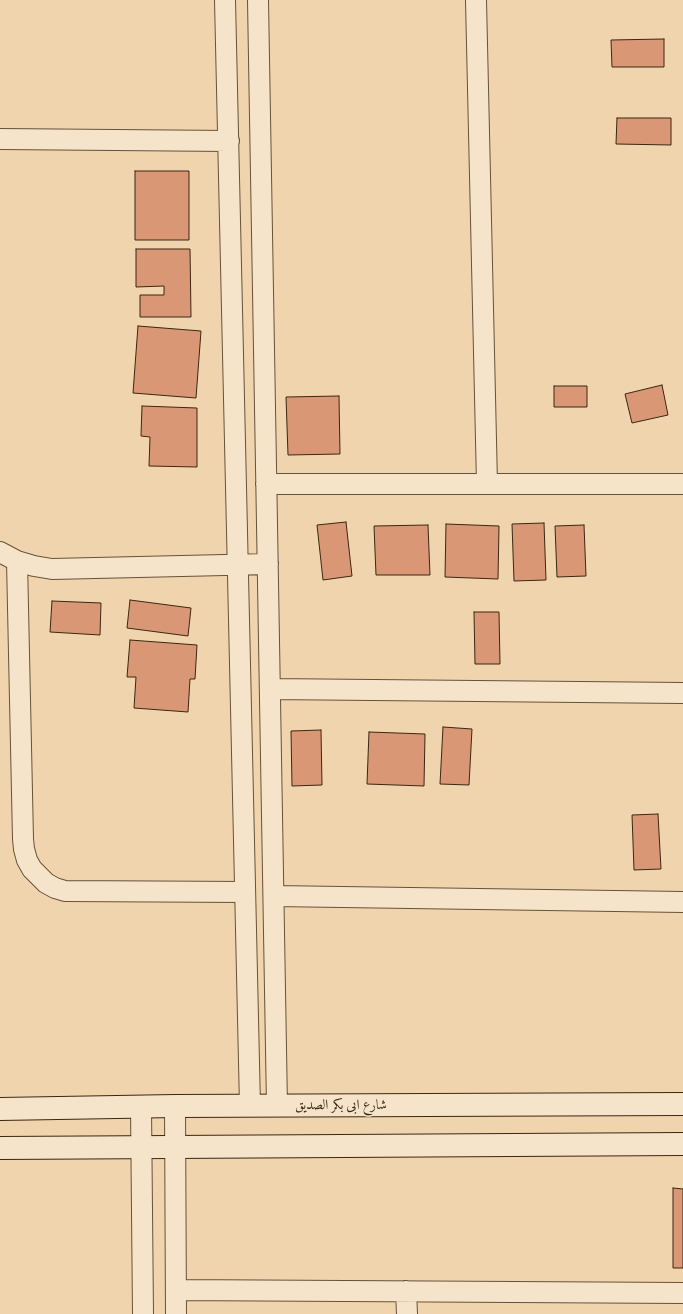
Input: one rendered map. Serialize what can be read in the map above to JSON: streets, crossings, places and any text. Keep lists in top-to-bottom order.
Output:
{
  "streets": {
    "main road": ["شارع ابى بكر الصديق"]
  }
}
